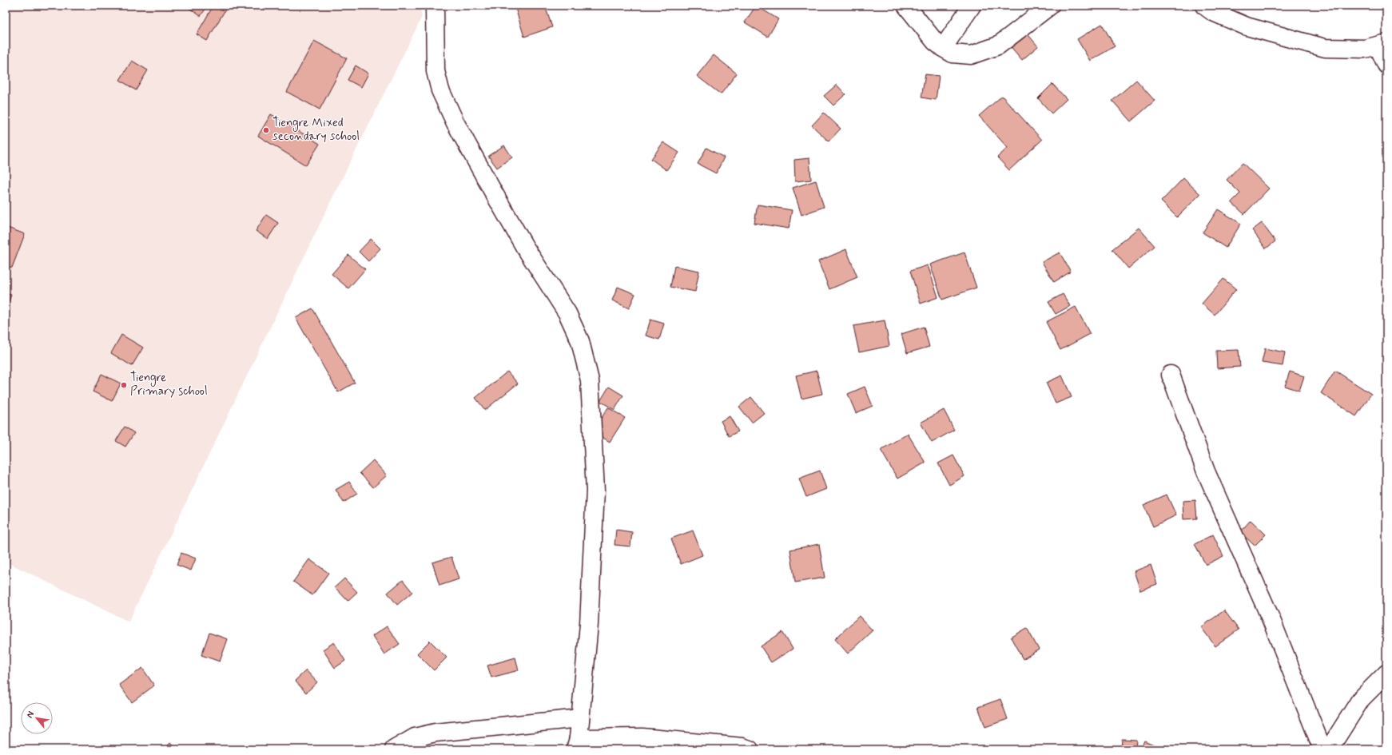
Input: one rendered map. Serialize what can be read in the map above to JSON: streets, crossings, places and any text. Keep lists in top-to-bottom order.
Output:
{
  "places": ["Tiengre Mixed secondary school", "Tiengre Primary school"],
  "north": "top left"
}
